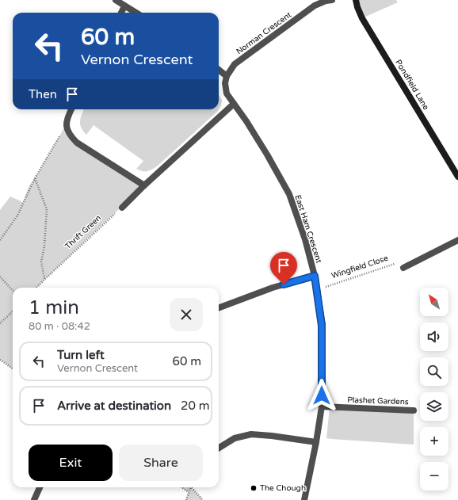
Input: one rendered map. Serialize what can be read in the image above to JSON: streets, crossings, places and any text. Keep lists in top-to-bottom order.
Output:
{
  "streets": {
    "street": [
      "Norman Crescent",
      "Pondfield Lane",
      "East Ham Crescent",
      "Plashet Gardens"
    ],
    "path": ["Thrift Green", "Wingfield Close"]
  },
  "crossings": [
    ["Norman Crescent", "East Ham Crescent"],
    ["East Ham Crescent", "Wingfield Close"],
    ["East Ham Crescent", "Plashet Gardens"]
  ],
  "places": ["The Chough"],
  "north": "top left",
  "page": {
    "turn": ["60 m", "Vernon Crescent"],
    "then": "Then",
    "map_buttons": ["+", "−"],
    "heading": ["1 min", "80 m · 08:42"],
    "list": [
      {
        "name": "Turn left",
        "note": "Vernon Crescent",
        "value": "60 m"
      },
      {
        "name": "Arrive at destination",
        "value": "20 m"
      }
    ],
    "buttons": ["Exit", "Share"]
  }
}
